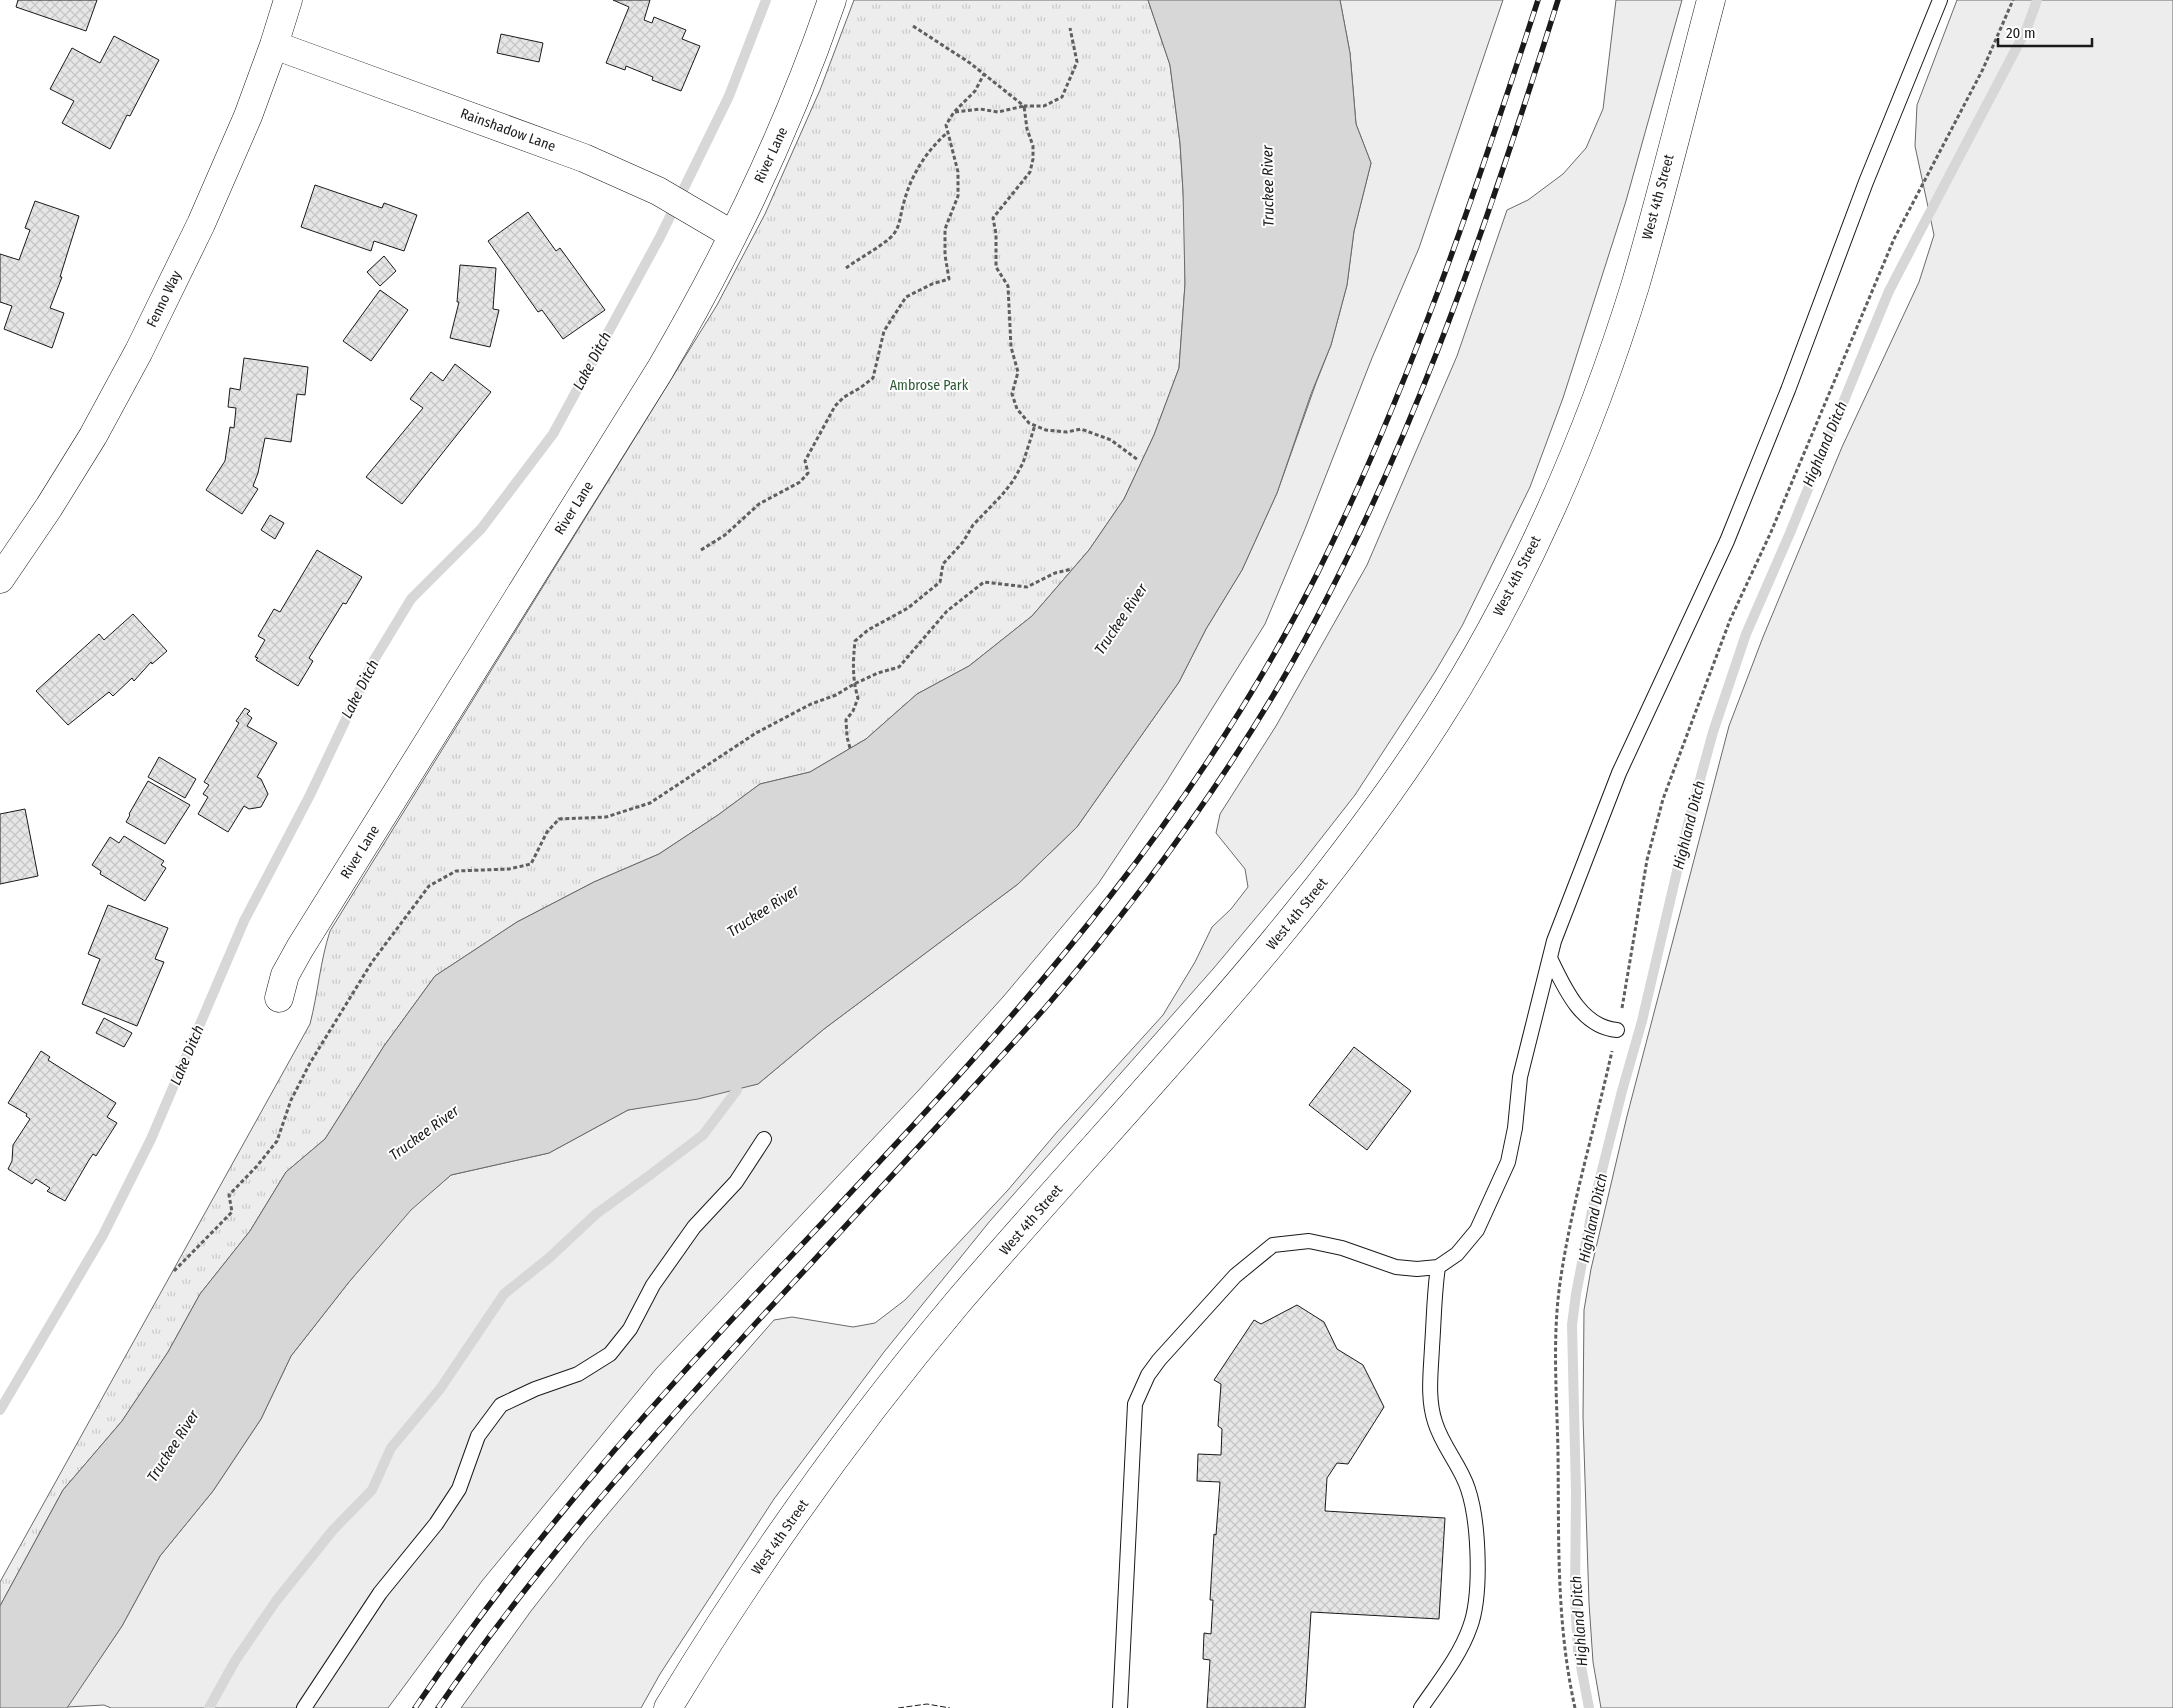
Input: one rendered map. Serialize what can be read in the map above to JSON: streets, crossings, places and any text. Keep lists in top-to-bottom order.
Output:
{
  "streets": {
    "street": [
      "Rainshadow Lane",
      "River Lane",
      "West 4th Street",
      "Fenno Way"
    ]
  },
  "crossings": [
    ["Rainshadow Lane", "River Lane"],
    ["Rainshadow Lane", "Fenno Way"]
  ],
  "water": ["Truckee River", "Lake Ditch", "Highland Ditch"],
  "parks": ["Ambrose Park"],
  "scale_bar": "20 m"
}
